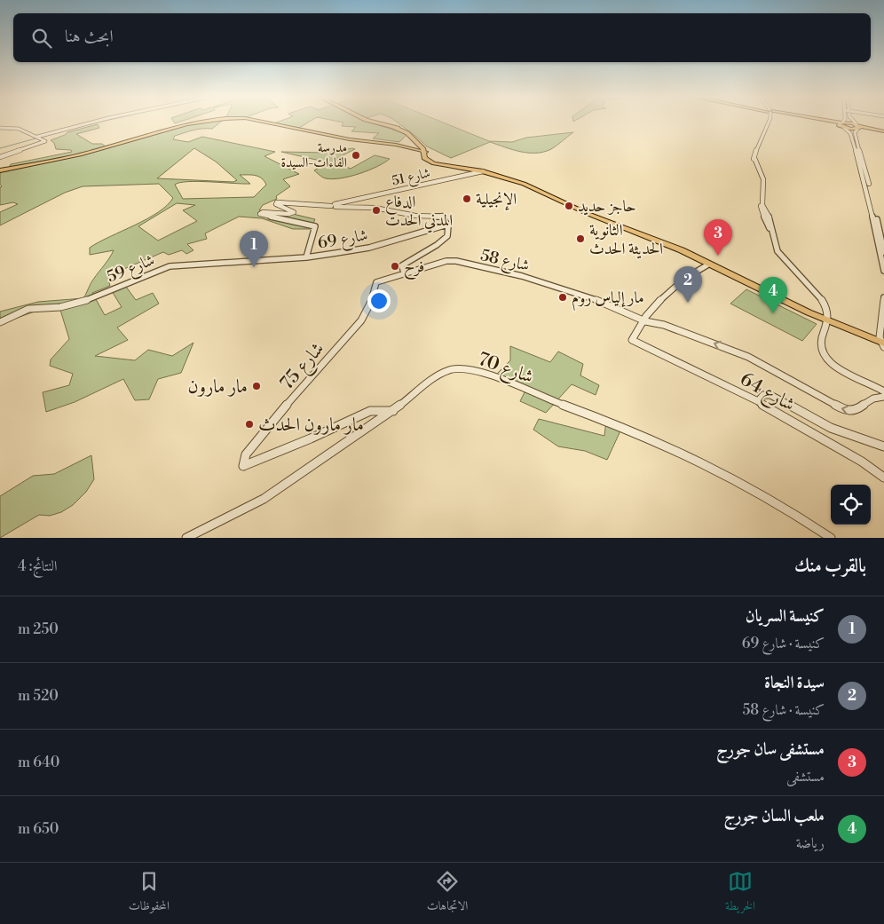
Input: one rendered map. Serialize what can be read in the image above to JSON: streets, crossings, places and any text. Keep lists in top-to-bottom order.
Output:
{
  "streets": {
    "street": [
      "شارع 51",
      "شارع 69",
      "شارع 58",
      "شارع 59",
      "شارع 75",
      "شارع 70",
      "شارع 64"
    ]
  },
  "crossings": [
    ["شارع 51", "شارع 69"],
    ["شارع 69", "شارع 59"],
    ["شارع 58", "شارع 75"],
    ["شارع 58", "شارع 64"],
    ["شارع 75", "شارع 70"]
  ],
  "places": [
    "مدرسة الفاءات-السيدة",
    "الإنجيلية",
    "حاجز حديد",
    "الدفاع المدني الحدت",
    "الثانوية الحديثة الحدث",
    "فرح",
    "مار إلياس روم",
    "مار مارون",
    "مار مارون الحدث"
  ],
  "page": {
    "search": "ابحث هنا",
    "pins": [
      "3",
      "1",
      "2",
      "4"
    ],
    "heading": ["بالقرب منك", "النتائج: 4"],
    "list": [
      {
        "mark": "1",
        "name": "كنيسة السريان",
        "note": "كنيسة · شارع 69",
        "value": "250 m"
      },
      {
        "mark": "2",
        "name": "سيدة النجاة",
        "note": "كنيسة · شارع 58",
        "value": "520 m"
      },
      {
        "mark": "3",
        "name": "مستشفى سان جورج",
        "note": "مستشفى",
        "value": "640 m"
      },
      {
        "mark": "4",
        "name": "ملعب السان جورج",
        "note": "رياضة",
        "value": "650 m"
      }
    ],
    "nav": ["الخريطة", "الاتجاهات", "المحفوظات"]
  }
}
